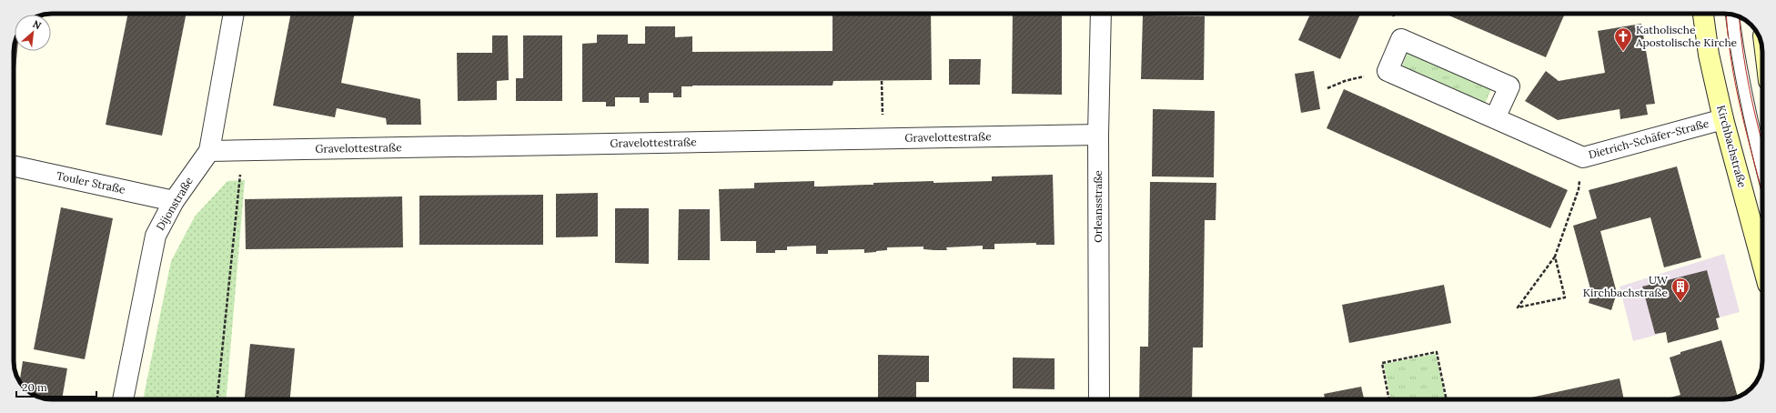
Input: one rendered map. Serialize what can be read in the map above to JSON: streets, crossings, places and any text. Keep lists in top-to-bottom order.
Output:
{
  "streets": {
    "main road": ["Kirchbachstraße"],
    "street": [
      "Gravelottestraße",
      "Dietrich-Schäfer-Straße",
      "Touler Straße",
      "Dijonstraße",
      "Orleansstraße"
    ]
  },
  "crossings": [
    ["Gravelottestraße", "Dijonstraße"],
    ["Gravelottestraße", "Orleansstraße"],
    ["Dietrich-Schäfer-Straße", "Kirchbachstraße"],
    ["Touler Straße", "Dijonstraße"]
  ],
  "places": {
    "church": ["Katholische Apostolische Kirche"],
    "building": ["UW Kirchbachstraße"]
  },
  "scale_bar": "20 m",
  "north": "top right"
}
